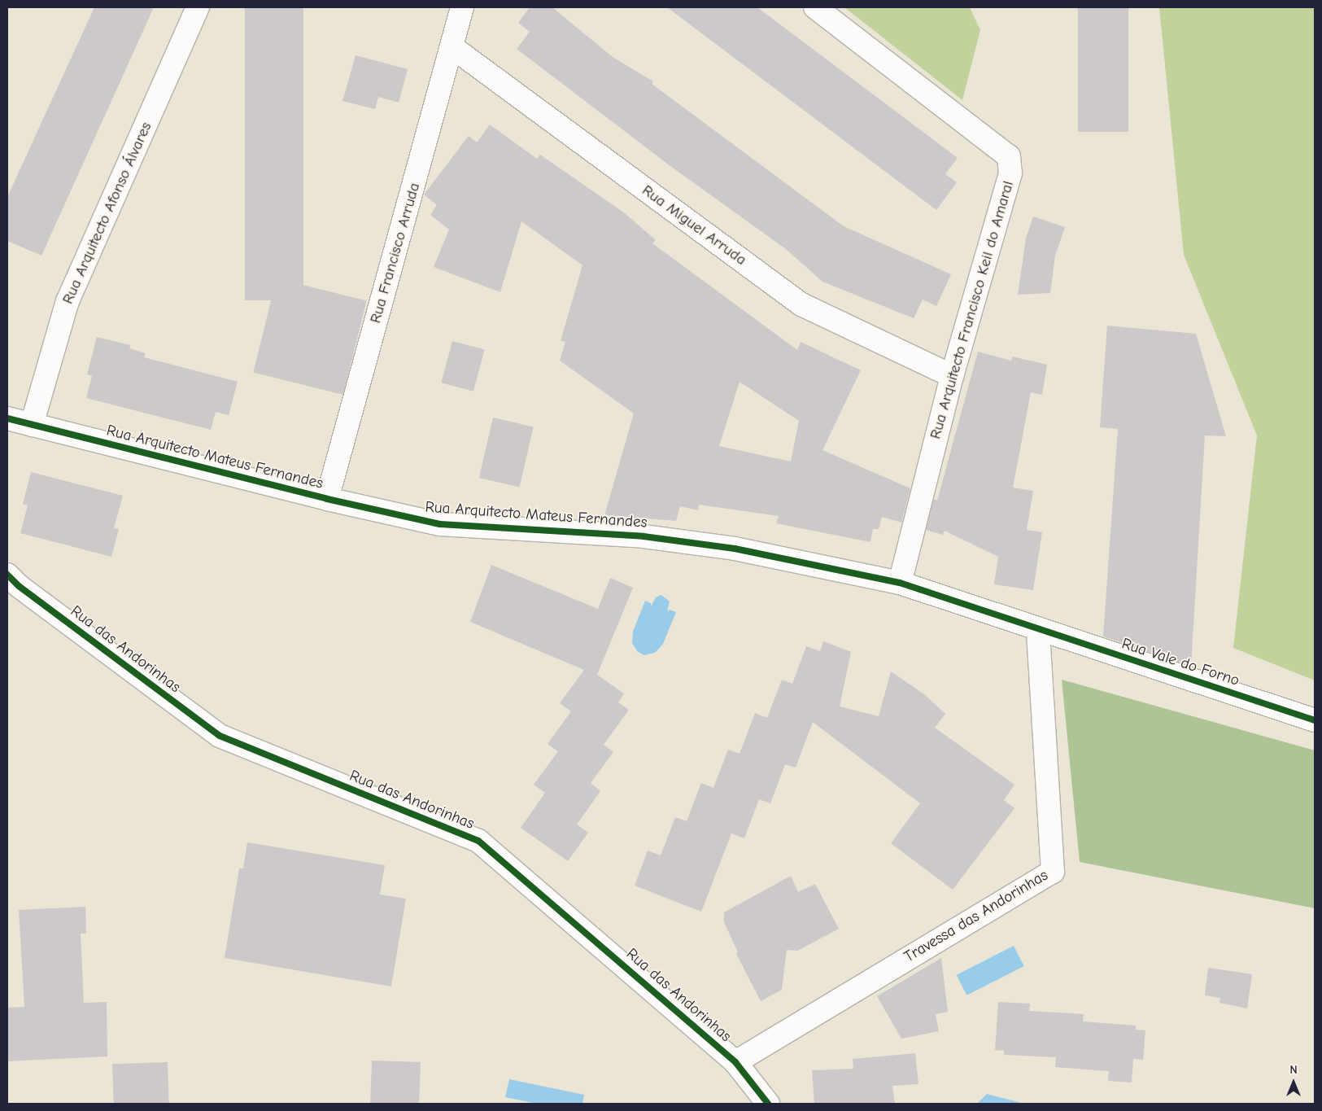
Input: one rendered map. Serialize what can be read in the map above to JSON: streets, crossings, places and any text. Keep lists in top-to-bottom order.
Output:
{
  "streets": {
    "street": [
      "Rua Arquitecto Afonso Álvares",
      "Rua Miguel Arruda",
      "Rua Francisco Arruda",
      "Rua Arquitecto Francisco Keil do Amaral",
      "Rua Arquitecto Mateus Fernandes",
      "Rua das Andorinhas",
      "Rua Vale do Forno",
      "Travessa das Andorinhas"
    ]
  },
  "crossings": [
    ["Rua Arquitecto Afonso Álvares", "Rua Arquitecto Mateus Fernandes"],
    ["Rua Miguel Arruda", "Rua Francisco Arruda"],
    ["Rua Miguel Arruda", "Rua Arquitecto Francisco Keil do Amaral"],
    ["Rua Francisco Arruda", "Rua Arquitecto Mateus Fernandes"],
    ["Rua Arquitecto Francisco Keil do Amaral", "Rua Arquitecto Mateus Fernandes"],
    ["Rua Arquitecto Mateus Fernandes", "Rua Vale do Forno"],
    ["Rua Arquitecto Mateus Fernandes", "Travessa das Andorinhas"],
    ["Rua das Andorinhas", "Travessa das Andorinhas"],
    ["Rua Vale do Forno", "Travessa das Andorinhas"]
  ],
  "north": "top"
}
